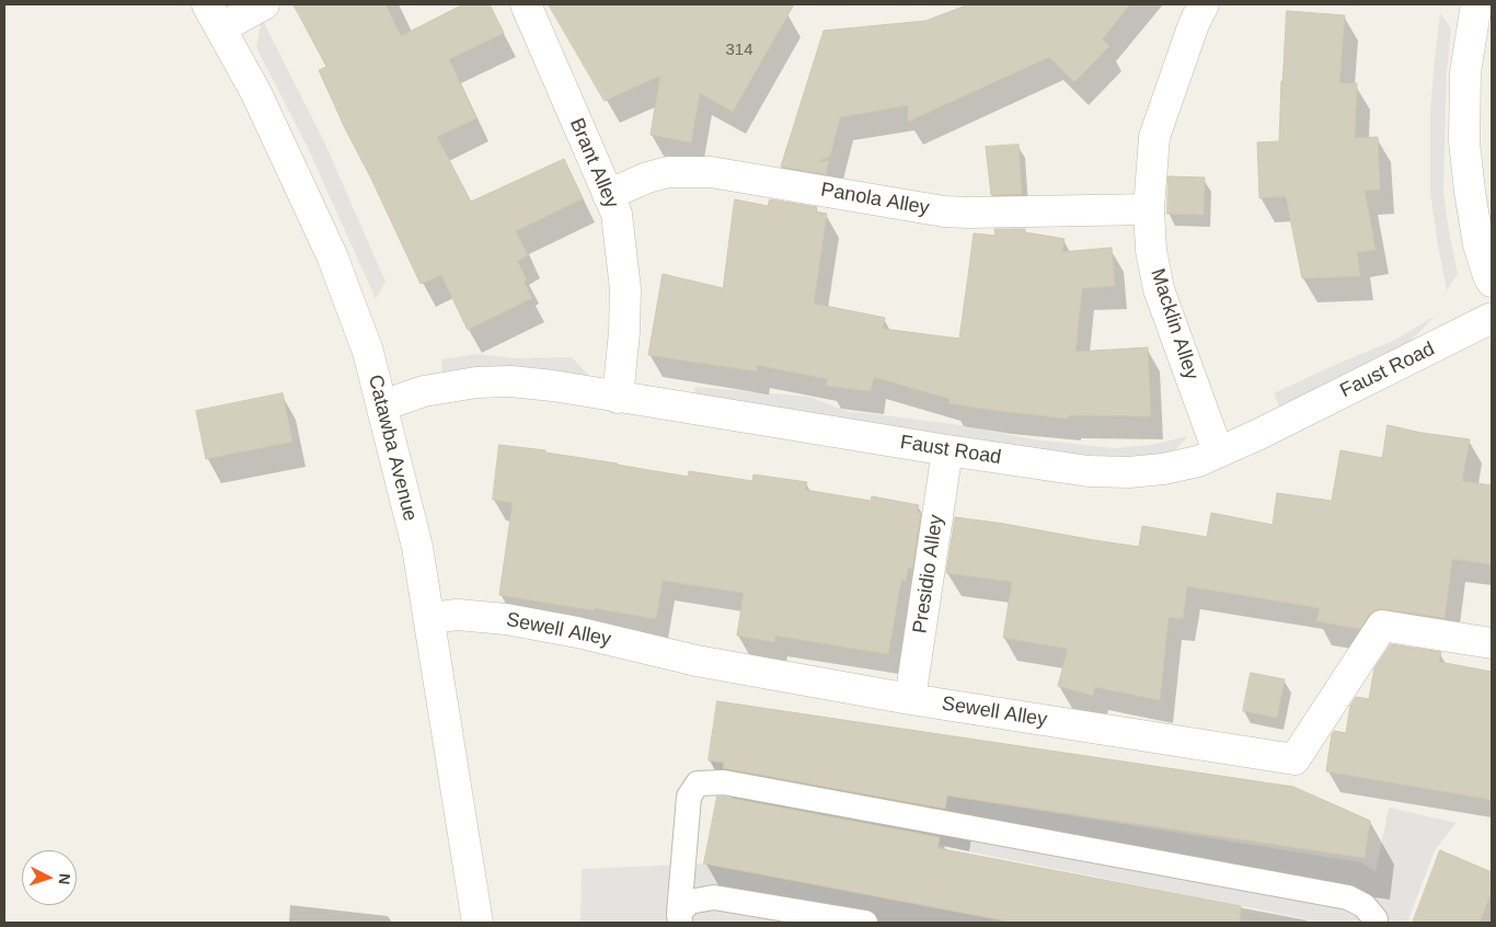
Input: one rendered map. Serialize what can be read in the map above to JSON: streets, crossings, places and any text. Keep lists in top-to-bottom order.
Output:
{
  "streets": {
    "street": [
      "Brant Alley",
      "Panola Alley",
      "Macklin Alley",
      "Faust Road",
      "Catawba Avenue",
      "Presidio Alley",
      "Sewell Alley"
    ]
  },
  "crossings": [
    ["Brant Alley", "Panola Alley"],
    ["Brant Alley", "Faust Road"],
    ["Panola Alley", "Macklin Alley"],
    ["Macklin Alley", "Faust Road"],
    ["Faust Road", "Catawba Avenue"],
    ["Faust Road", "Presidio Alley"],
    ["Catawba Avenue", "Sewell Alley"],
    ["Presidio Alley", "Sewell Alley"]
  ],
  "house_numbers": ["314"],
  "north": "right"
}
